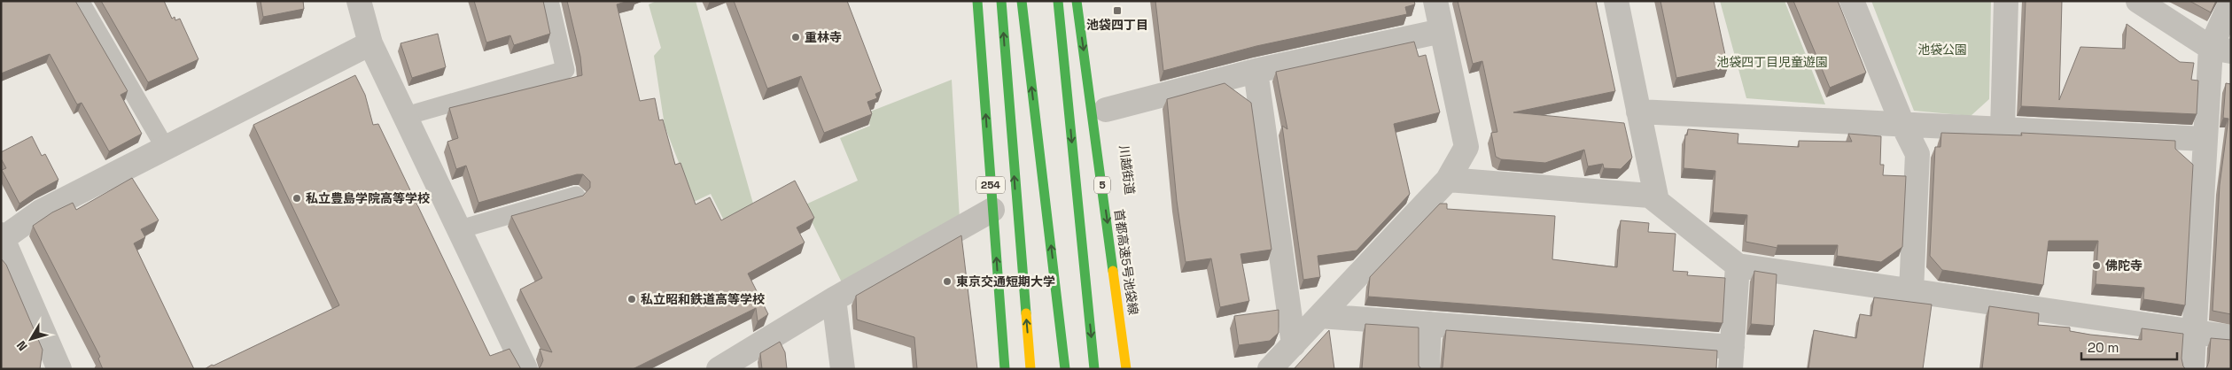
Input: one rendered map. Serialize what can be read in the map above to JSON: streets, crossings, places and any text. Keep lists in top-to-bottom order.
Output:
{
  "streets": {
    "highway": ["254", "5", "首都高速5号池袋線"]
  },
  "parks": ["池袋公園", "池袋四丁目児童遊園"],
  "places": {
    "transit": ["池袋四丁目"],
    "other": [
      "重林寺",
      "私立豊島学院高等学校",
      "佛陀寺",
      "東京交通短期大学",
      "私立昭和鉄道高等学校"
    ]
  },
  "scale_bar": "20 m",
  "north": "bottom left"
}
